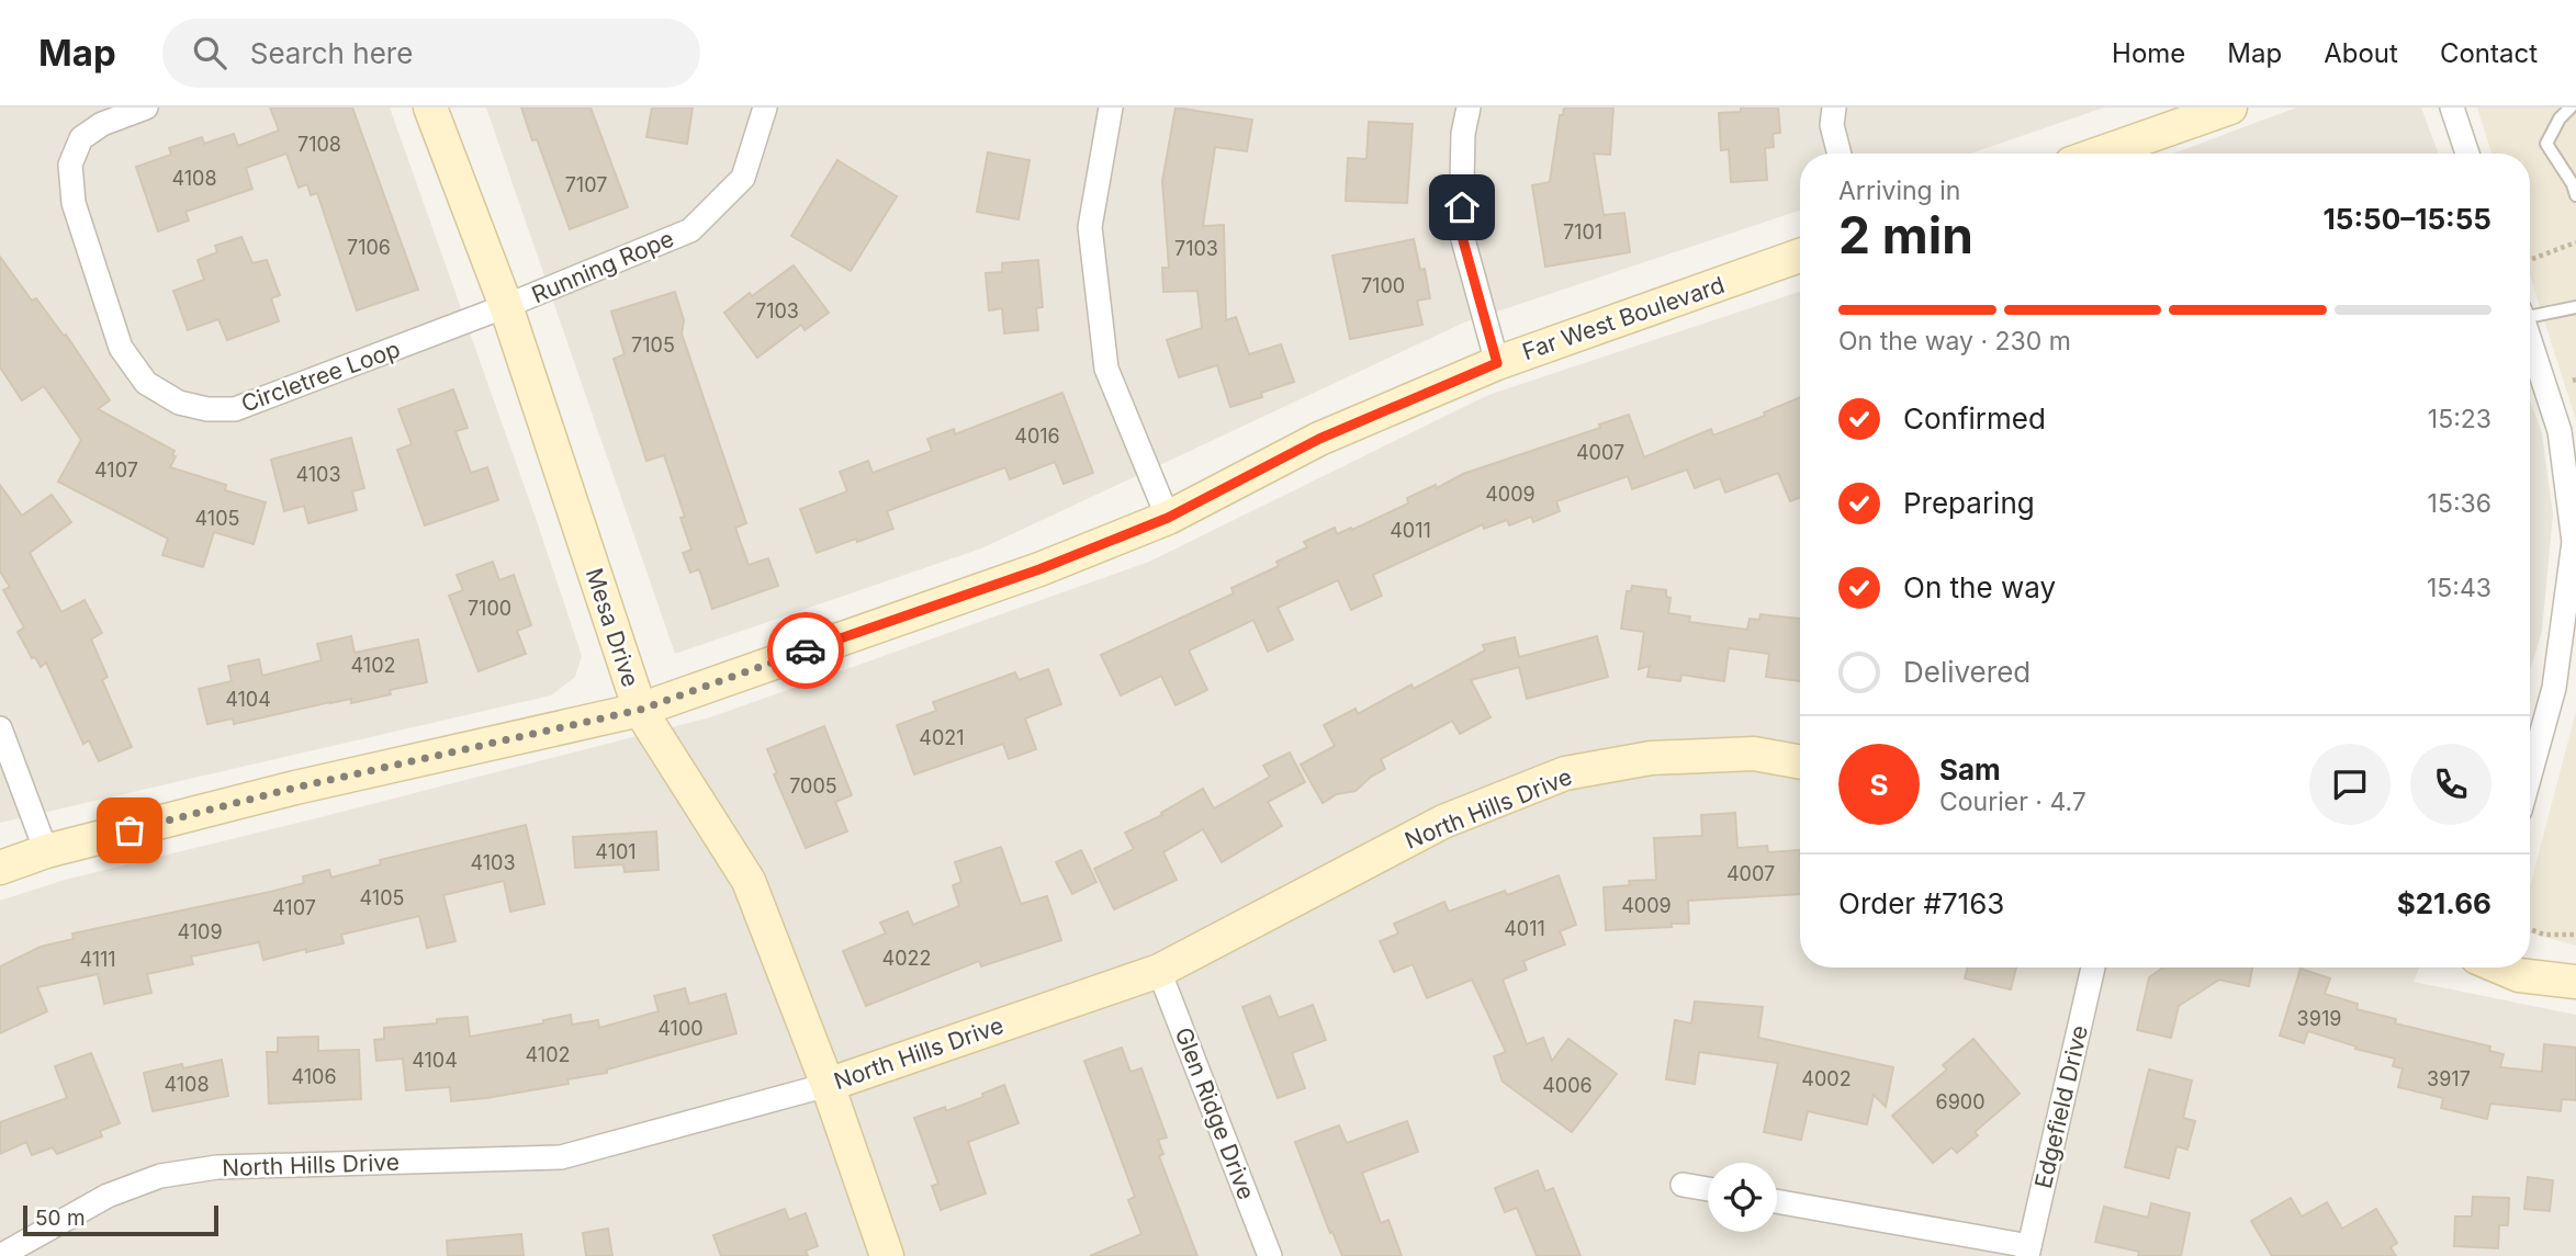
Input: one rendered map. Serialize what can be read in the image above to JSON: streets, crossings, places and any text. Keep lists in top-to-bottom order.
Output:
{
  "streets": {
    "street": [
      "Running Rope",
      "Far West Boulevard",
      "Circletree Loop",
      "Mesa Drive",
      "North Hills Drive",
      "Edgefield Drive",
      "Glen Ridge Drive"
    ]
  },
  "crossings": [
    ["Running Rope", "Circletree Loop"],
    ["Running Rope", "Mesa Drive"],
    ["Far West Boulevard", "Mesa Drive"],
    ["Circletree Loop", "Mesa Drive"],
    ["Mesa Drive", "North Hills Drive"],
    ["North Hills Drive", "Glen Ridge Drive"]
  ],
  "house_numbers": [
    "7108",
    "4108",
    "7107",
    "7101",
    "7106",
    "7103",
    "7100",
    "7103",
    "7105",
    "4016",
    "4007",
    "4107",
    "4103",
    "4009",
    "4105",
    "4011",
    "7100",
    "4102",
    "4104",
    "4021",
    "7005",
    "4101",
    "4103",
    "4007",
    "4105",
    "4009",
    "4107",
    "4011",
    "4109",
    "4022",
    "4111",
    "3919",
    "4100",
    "4102",
    "4104",
    "4106",
    "4002",
    "3917",
    "4108",
    "4006",
    "6900"
  ],
  "scale_bar": "50 m",
  "page": {
    "header": "Map",
    "search": "Search here",
    "nav": [
      "Home",
      "Map",
      "About",
      "Contact"
    ],
    "heading": ["2 min", "Arriving in", "15:50–15:55"],
    "panel": [
      "Sam",
      "Courier · 4.7",
      "Order #7163",
      "$21.66"
    ],
    "bar": "On the way · 230 m",
    "list": [
      ["Confirmed", "15:23"],
      ["Preparing", "15:36"],
      ["On the way", "15:43"],
      "Delivered"
    ],
    "round": "S",
    "scale": "50 m"
  }
}
